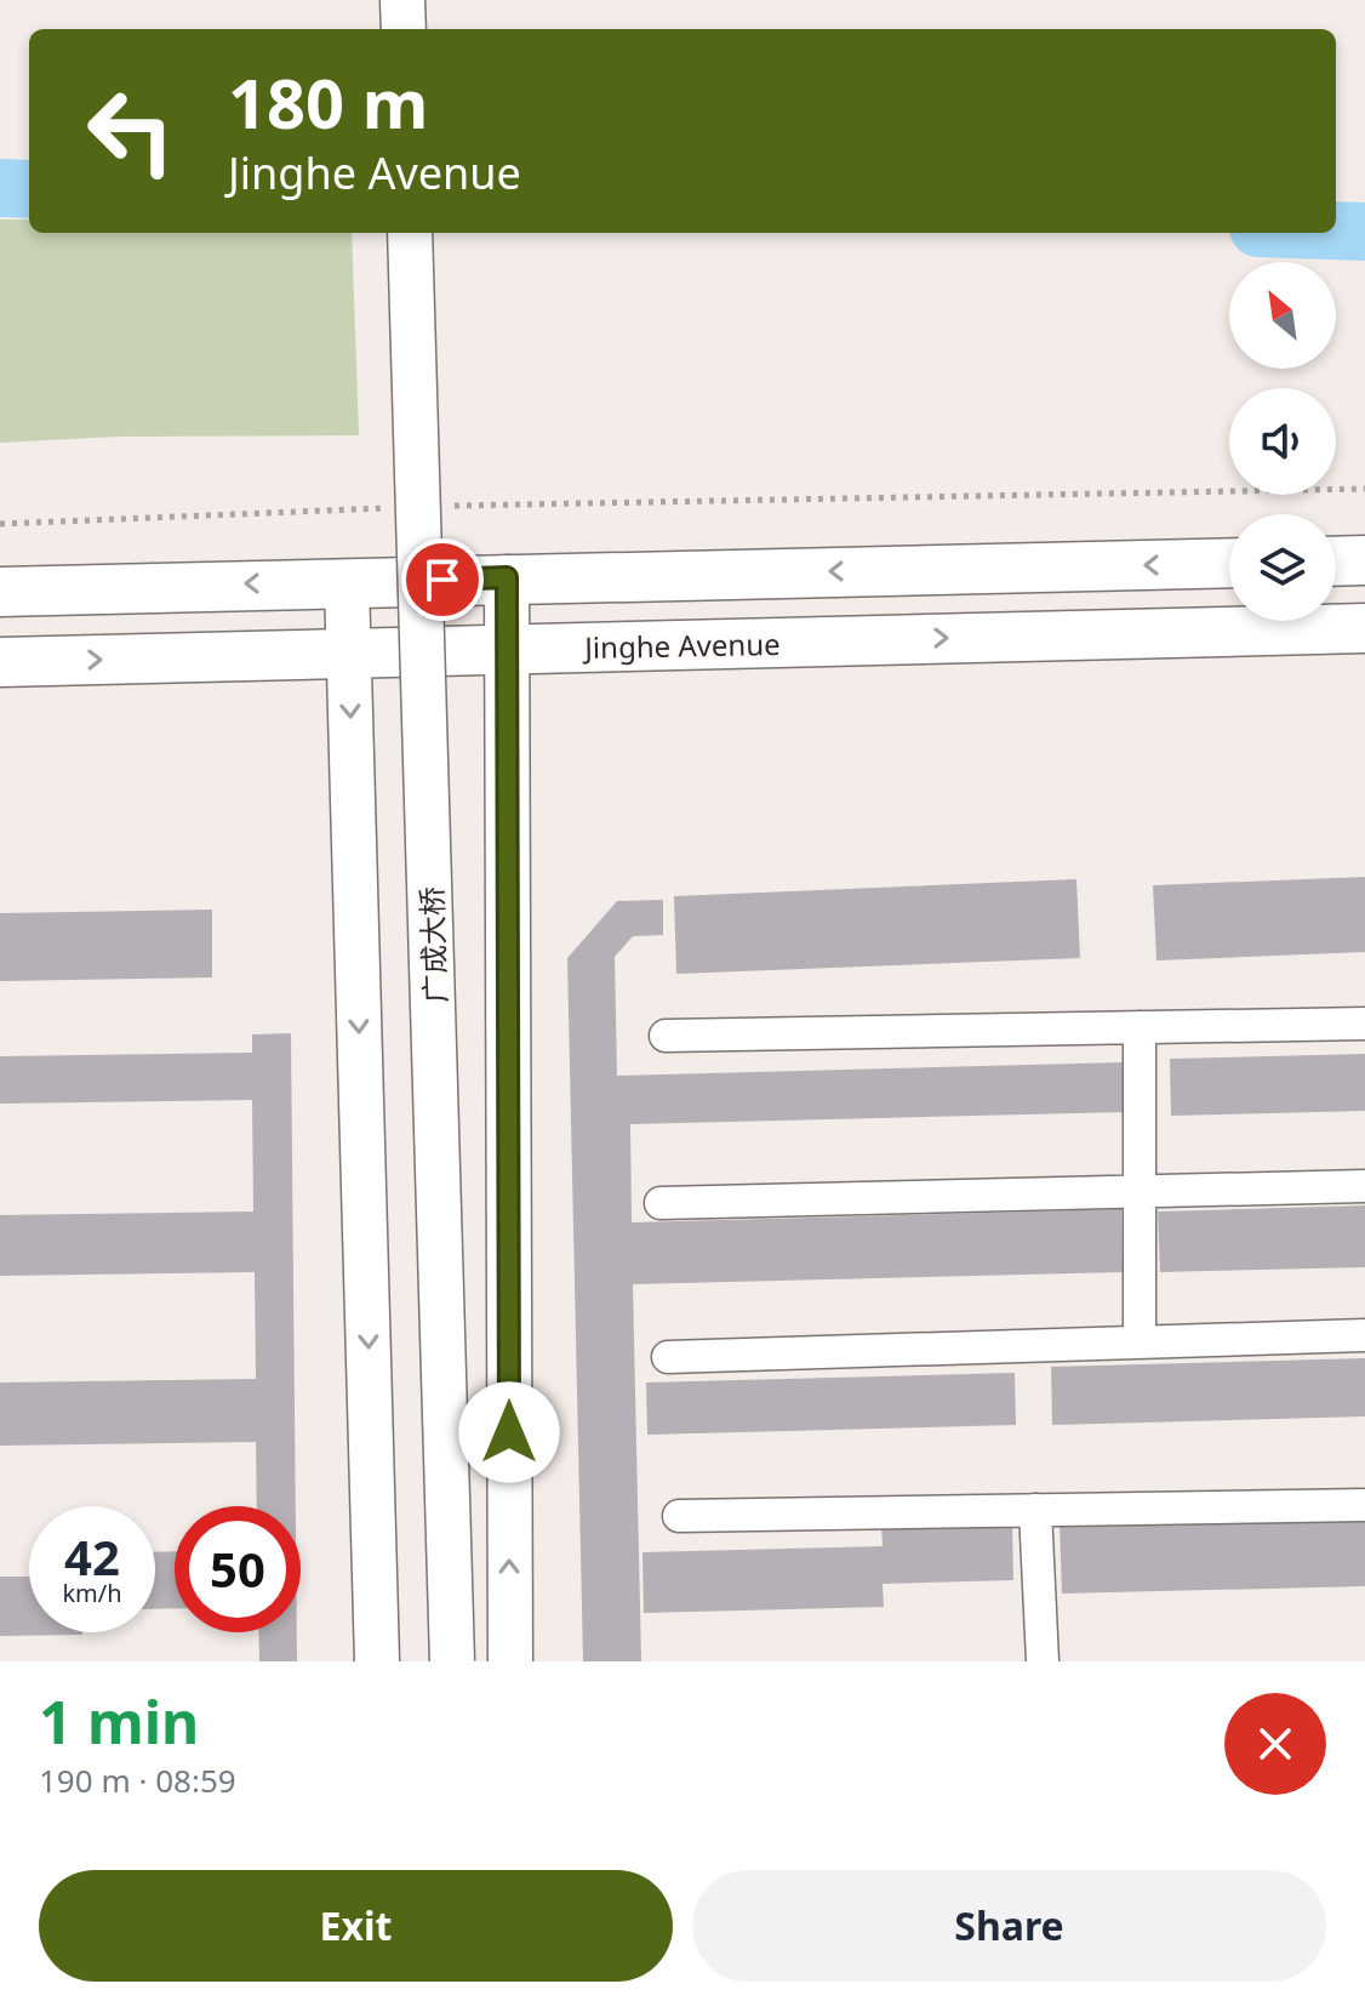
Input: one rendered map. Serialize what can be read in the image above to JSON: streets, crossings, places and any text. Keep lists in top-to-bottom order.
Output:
{
  "streets": {
    "main road": ["Jinghe Avenue", "广成大桥"]
  },
  "north": "top left",
  "page": {
    "turn": ["180 m", "Jinghe Avenue"],
    "speed": "42 km/h",
    "limit": "50",
    "heading": ["1 min", "190 m · 08:59"],
    "buttons": ["Exit", "Share"]
  }
}
